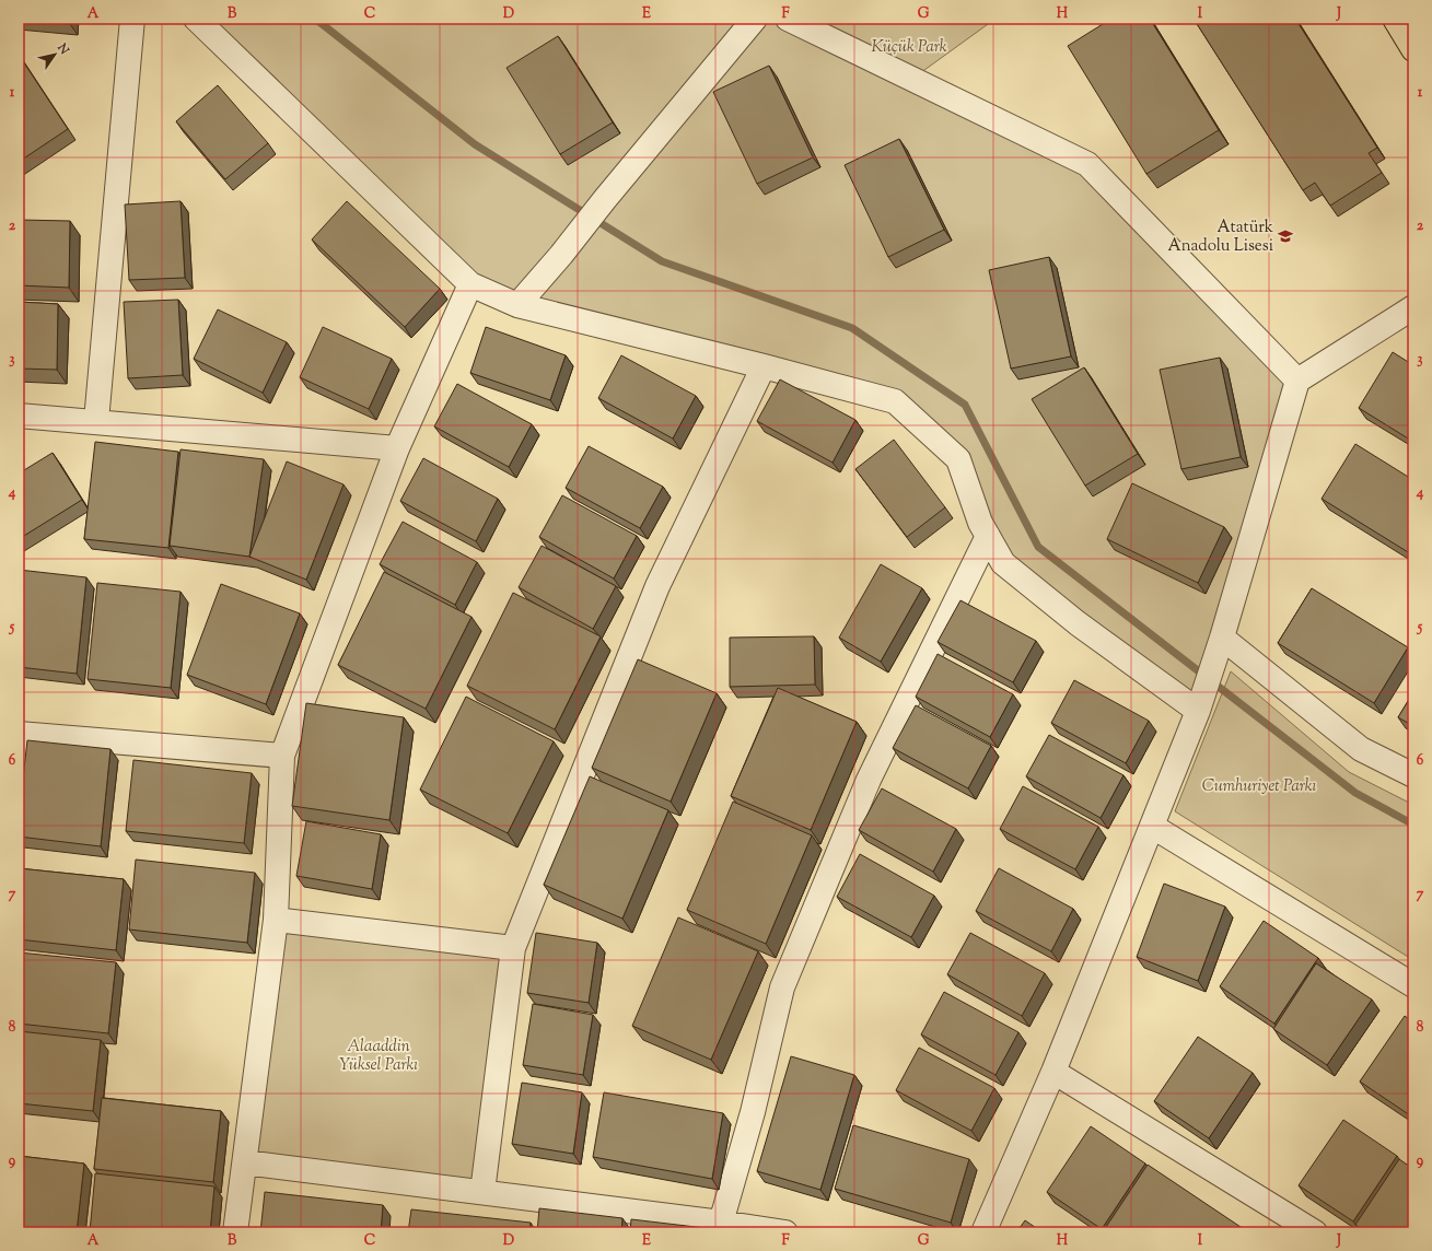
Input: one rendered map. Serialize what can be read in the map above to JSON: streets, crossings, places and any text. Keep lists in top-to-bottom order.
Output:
{
  "parks": ["Küçük Park", "Cumhuriyet Parkı", "Alaaddin Yüksel Parkı"],
  "places": {
    "school or university": ["Atatürk Anadolu Lisesi"]
  },
  "north": "top right",
  "grid": {
    "columns": [
      "A",
      "B",
      "C",
      "D",
      "E",
      "F",
      "G",
      "H",
      "I",
      "J"
    ],
    "rows": [
      "1",
      "2",
      "3",
      "4",
      "5",
      "6",
      "7",
      "8",
      "9"
    ]
  }
}
